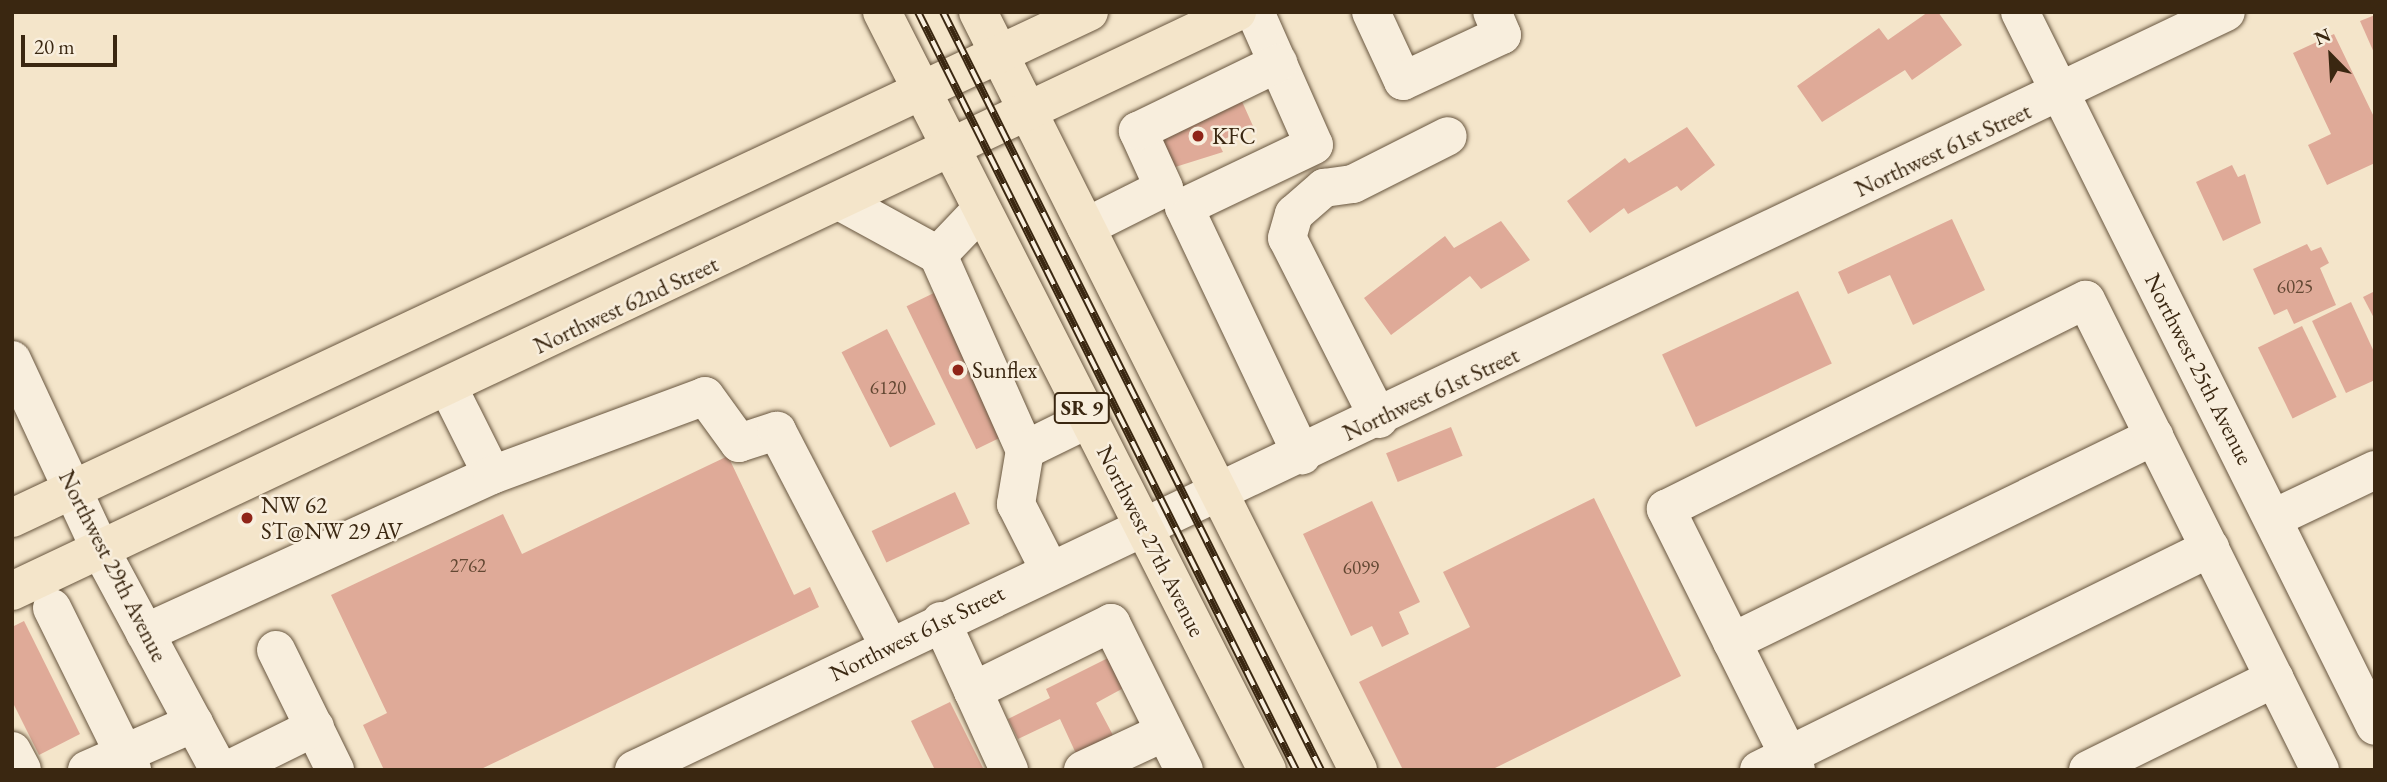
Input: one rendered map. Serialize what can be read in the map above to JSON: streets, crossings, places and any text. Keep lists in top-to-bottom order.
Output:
{
  "streets": {
    "main road": ["Northwest 62nd Street", "SR 9", "Northwest 27th Avenue"],
    "street": ["Northwest 61st Street", "Northwest 25th Avenue", "Northwest 29th Avenue"]
  },
  "crossings": [
    ["Northwest 61st Street", "Northwest 25th Avenue"],
    ["Northwest 61st Street", "Northwest 27th Avenue"],
    ["Northwest 62nd Street", "Northwest 27th Avenue"],
    ["Northwest 62nd Street", "Northwest 29th Avenue"]
  ],
  "places": ["KFC", "Sunflex", "NW 62 ST@NW 29 AV"],
  "house_numbers": [
    "6025",
    "6120",
    "2762",
    "6099"
  ],
  "scale_bar": "20 m",
  "north": "top left"
}
